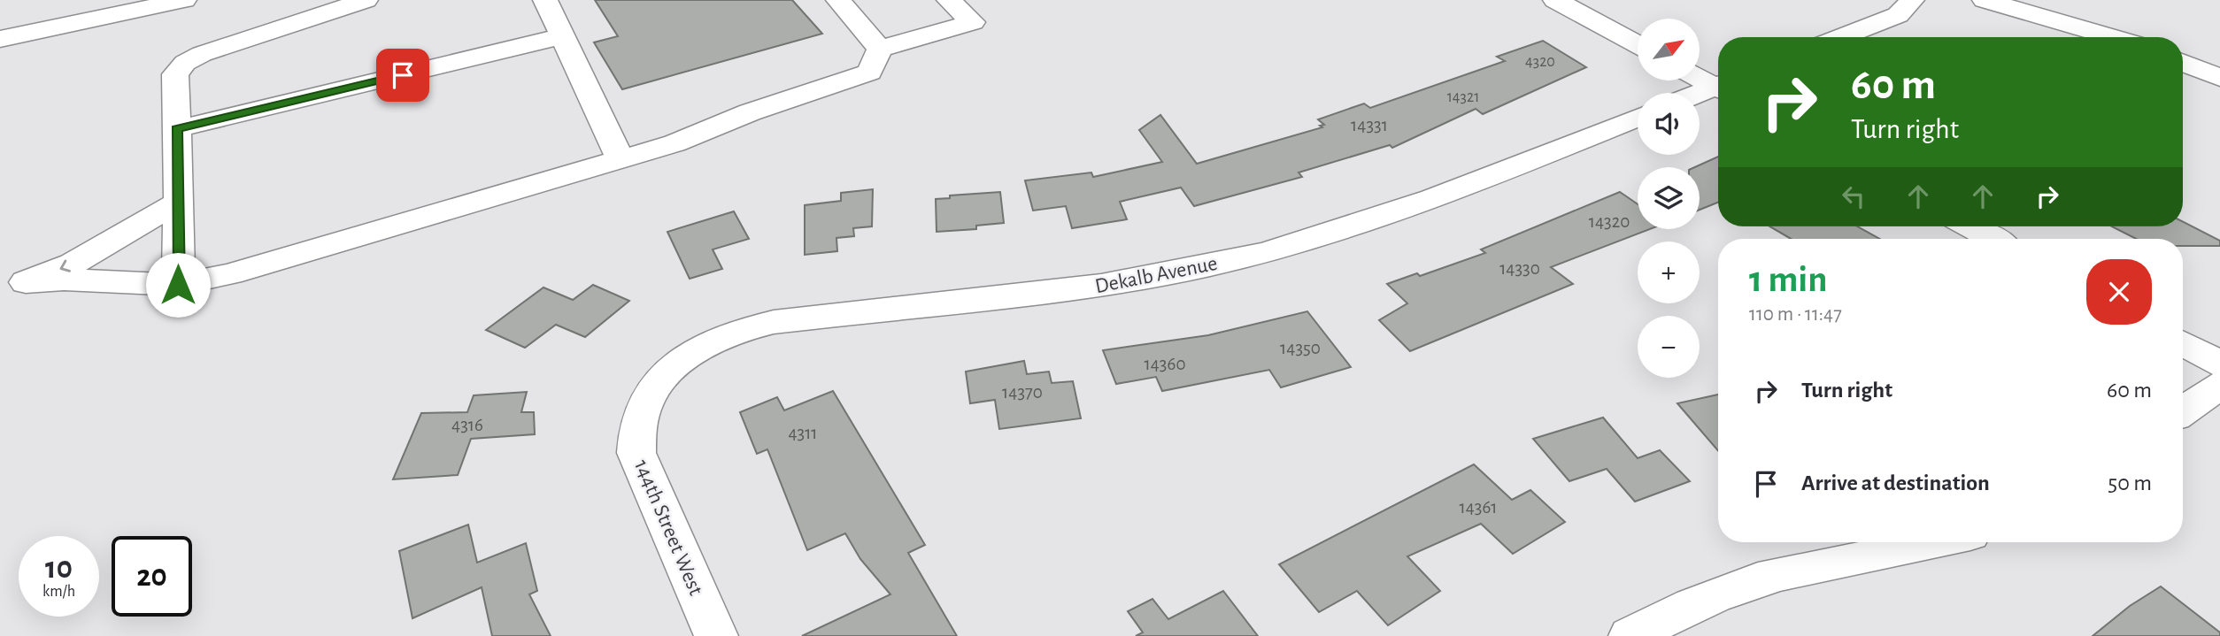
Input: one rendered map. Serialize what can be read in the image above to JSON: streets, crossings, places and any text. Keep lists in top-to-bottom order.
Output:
{
  "streets": {
    "street": ["Dekalb Avenue", "144th Street West"]
  },
  "crossings": [
    ["Dekalb Avenue", "144th Street West"]
  ],
  "house_numbers": [
    "4320",
    "14321",
    "14331",
    "14320",
    "14330",
    "14350",
    "14360",
    "14370",
    "4316",
    "4311",
    "14361"
  ],
  "north": "top right",
  "page": {
    "map_buttons": ["+", "−"],
    "turn": ["60 m", "Turn right"],
    "heading": ["1 min", "110 m · 11:47"],
    "list": [
      {
        "name": "Turn right",
        "value": "60 m"
      },
      {
        "name": "Arrive at destination",
        "value": "50 m"
      }
    ],
    "speed": "10 km/h",
    "limit": "20"
  }
}
